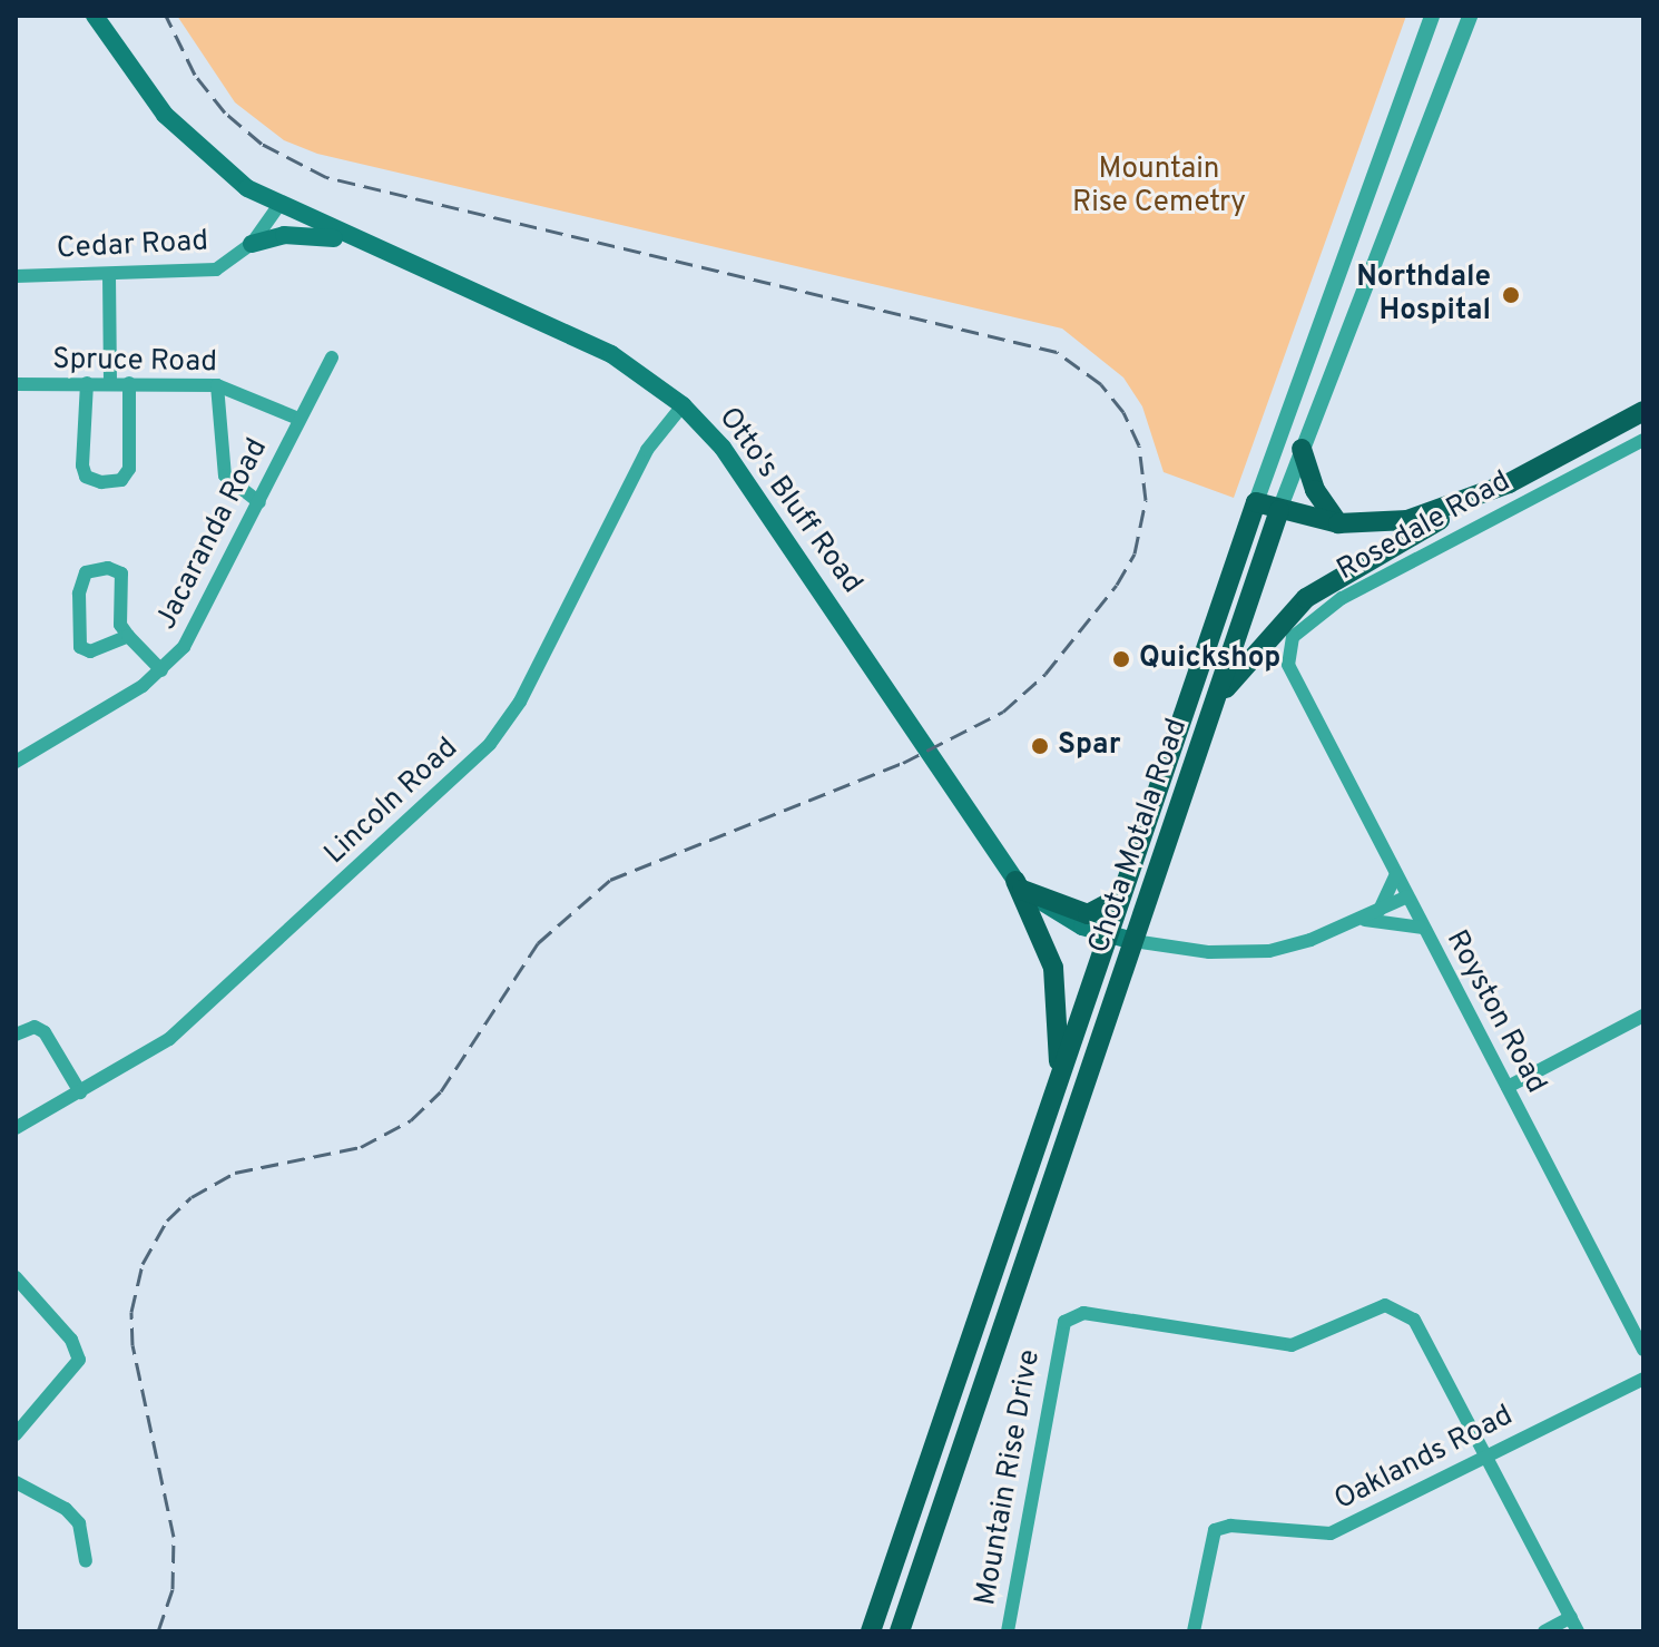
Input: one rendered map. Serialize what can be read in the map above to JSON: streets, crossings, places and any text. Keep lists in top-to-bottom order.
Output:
{
  "streets": {
    "main road": ["Otto's Bluff Road", "Chota Motala Road"],
    "street": [
      "Cedar Road",
      "Spruce Road",
      "Rosedale Road",
      "Jacaranda Road",
      "Lincoln Road",
      "Royston Road",
      "Oaklands Road",
      "Mountain Rise Drive"
    ]
  },
  "crossings": [
    ["Cedar Road", "Otto's Bluff Road"],
    ["Spruce Road", "Jacaranda Road"],
    ["Otto's Bluff Road", "Lincoln Road"],
    ["Otto's Bluff Road", "Chota Motala Road"],
    ["Otto's Bluff Road", "Royston Road"],
    ["Rosedale Road", "Royston Road"],
    ["Oaklands Road", "Mountain Rise Drive"]
  ],
  "parks": ["Mountain Rise Cemetry"],
  "places": ["Northdale Hospital", "Quickshop", "Spar"]
}
